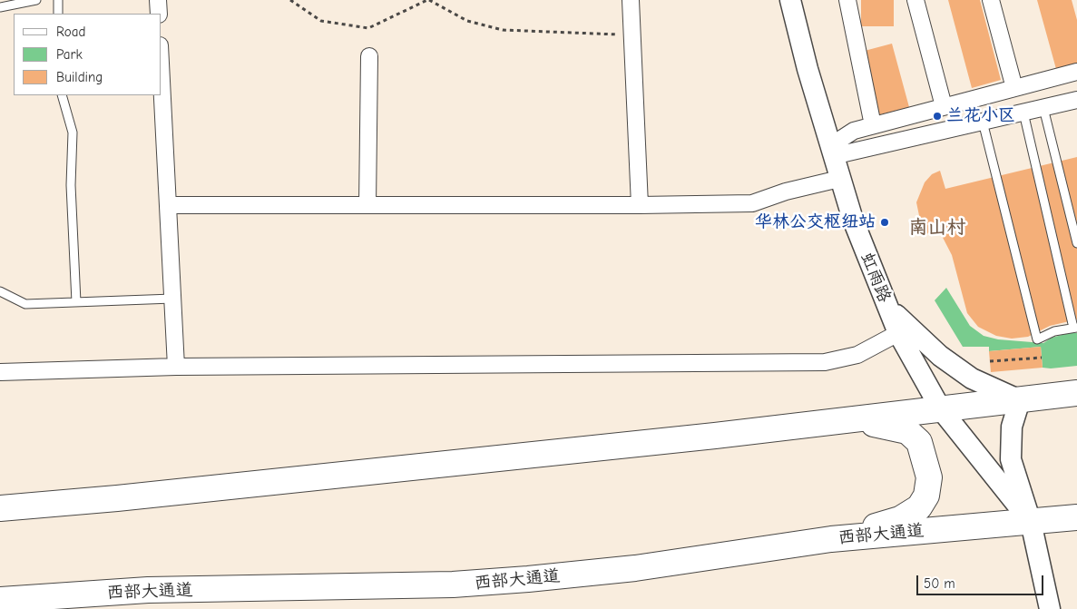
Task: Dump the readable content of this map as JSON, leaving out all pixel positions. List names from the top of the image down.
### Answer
{
  "streets": {
    "highway": ["西部大通道"],
    "street": ["虹雨路"]
  },
  "crossings": [
    ["虹雨路", "西部大通道"]
  ],
  "districts": ["南山村"],
  "places": ["兰花小区", "华林公交枢纽站"],
  "legend": ["Road", "Park", "Building"],
  "scale_bar": "50 m"
}
